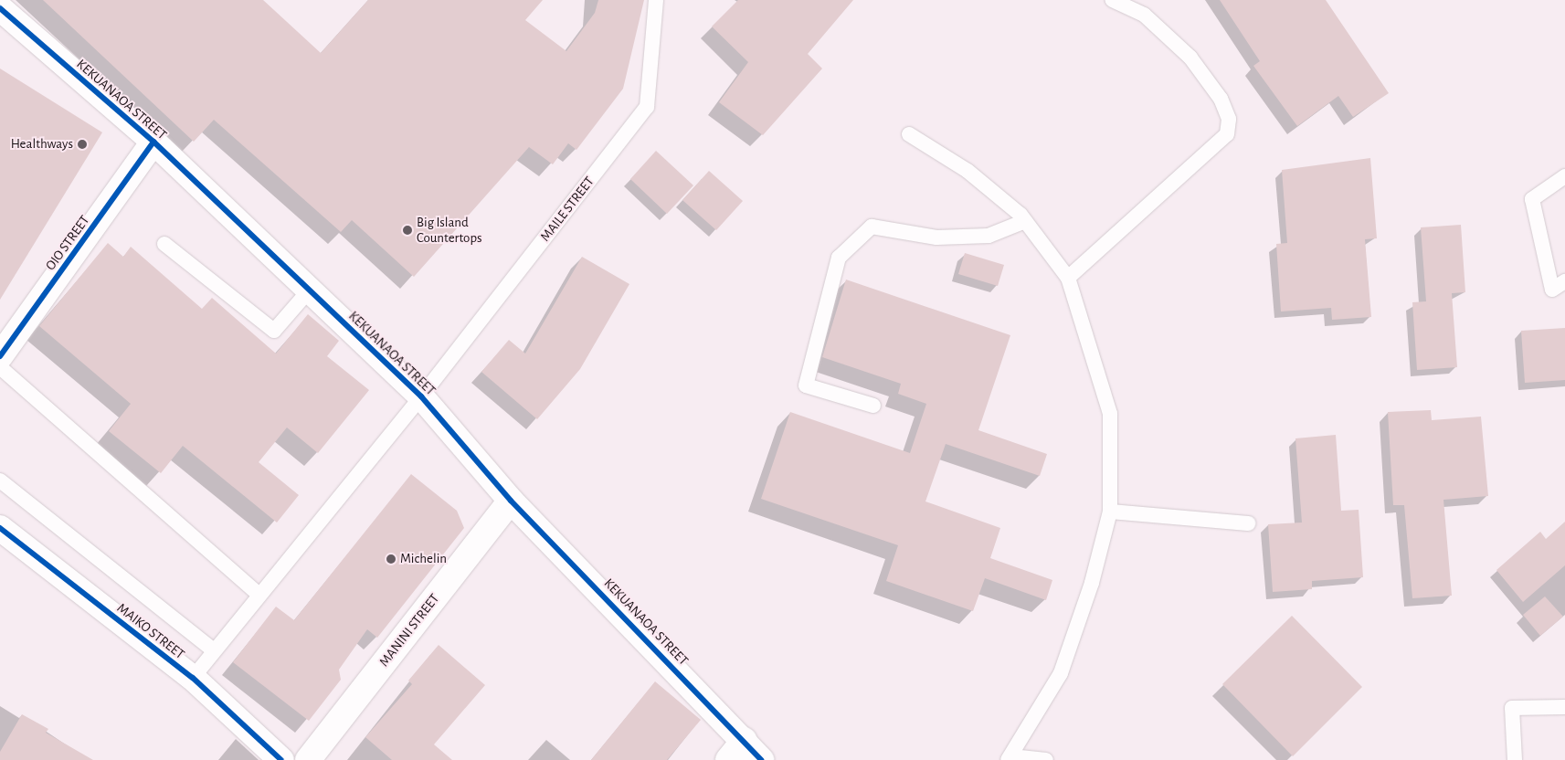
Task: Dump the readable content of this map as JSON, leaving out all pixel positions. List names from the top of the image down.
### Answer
{
  "streets": {
    "street": [
      "KEKUANAOA STREET",
      "OIO STREET",
      "MANINI STREET",
      "MAIKO STREET"
    ],
    "lane": ["MAILE STREET"]
  },
  "crossings": [
    ["KEKUANAOA STREET", "MAILE STREET"],
    ["KEKUANAOA STREET", "OIO STREET"],
    ["KEKUANAOA STREET", "MANINI STREET"],
    ["MAILE STREET", "MAIKO STREET"]
  ],
  "places": ["Healthways", "Big Island Countertops", "Michelin"]
}
